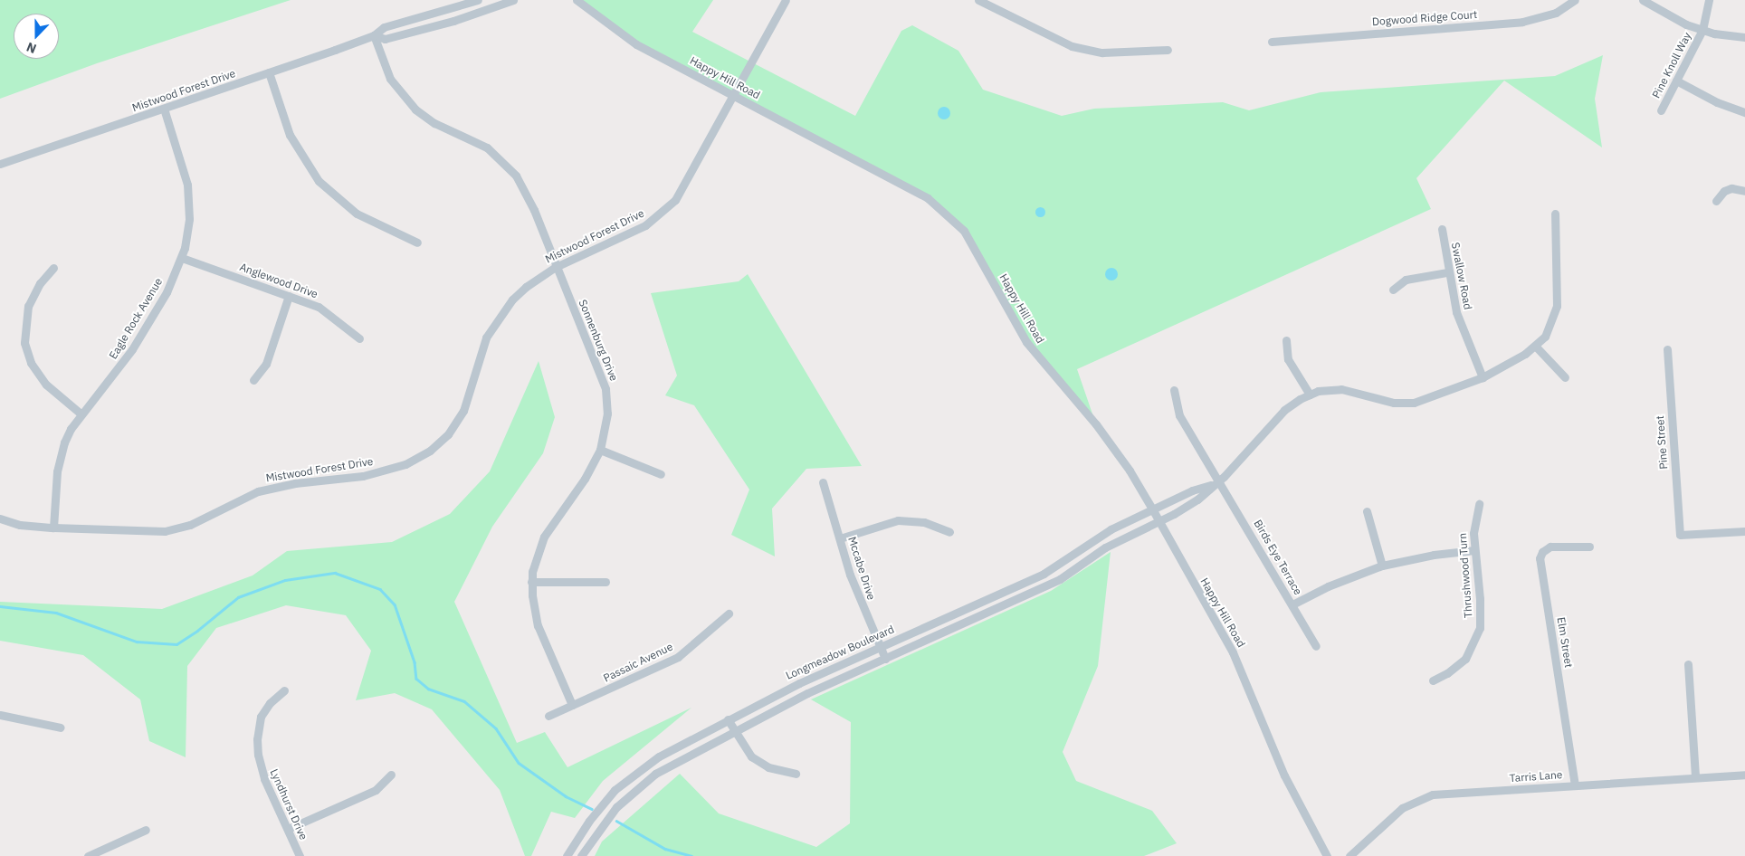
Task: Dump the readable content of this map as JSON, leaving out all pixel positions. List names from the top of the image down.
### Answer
{
  "streets": {
    "street": [
      "Dogwood Ridge Court",
      "Pine Knoll Way",
      "Happy Hill Road",
      "Mistwood Forest Drive",
      "Swallow Road",
      "Anglewood Drive",
      "Eagle Rock Avenue",
      "Sonnenburg Drive",
      "Pine Street",
      "Birds Eye Terrace",
      "Mccabe Drive",
      "Thrushwood Turn",
      "Elm Street",
      "Longmeadow Boulevard",
      "Passaic Avenue",
      "Tarris Lane",
      "Lyndhurst Drive"
    ]
  },
  "crossings": [
    ["Happy Hill Road", "Mistwood Forest Drive"],
    ["Happy Hill Road", "Longmeadow Boulevard"],
    ["Mistwood Forest Drive", "Eagle Rock Avenue"],
    ["Mistwood Forest Drive", "Sonnenburg Drive"],
    ["Anglewood Drive", "Eagle Rock Avenue"],
    ["Sonnenburg Drive", "Passaic Avenue"],
    ["Birds Eye Terrace", "Longmeadow Boulevard"],
    ["Mccabe Drive", "Longmeadow Boulevard"],
    ["Elm Street", "Tarris Lane"]
  ],
  "north": "bottom"
}
